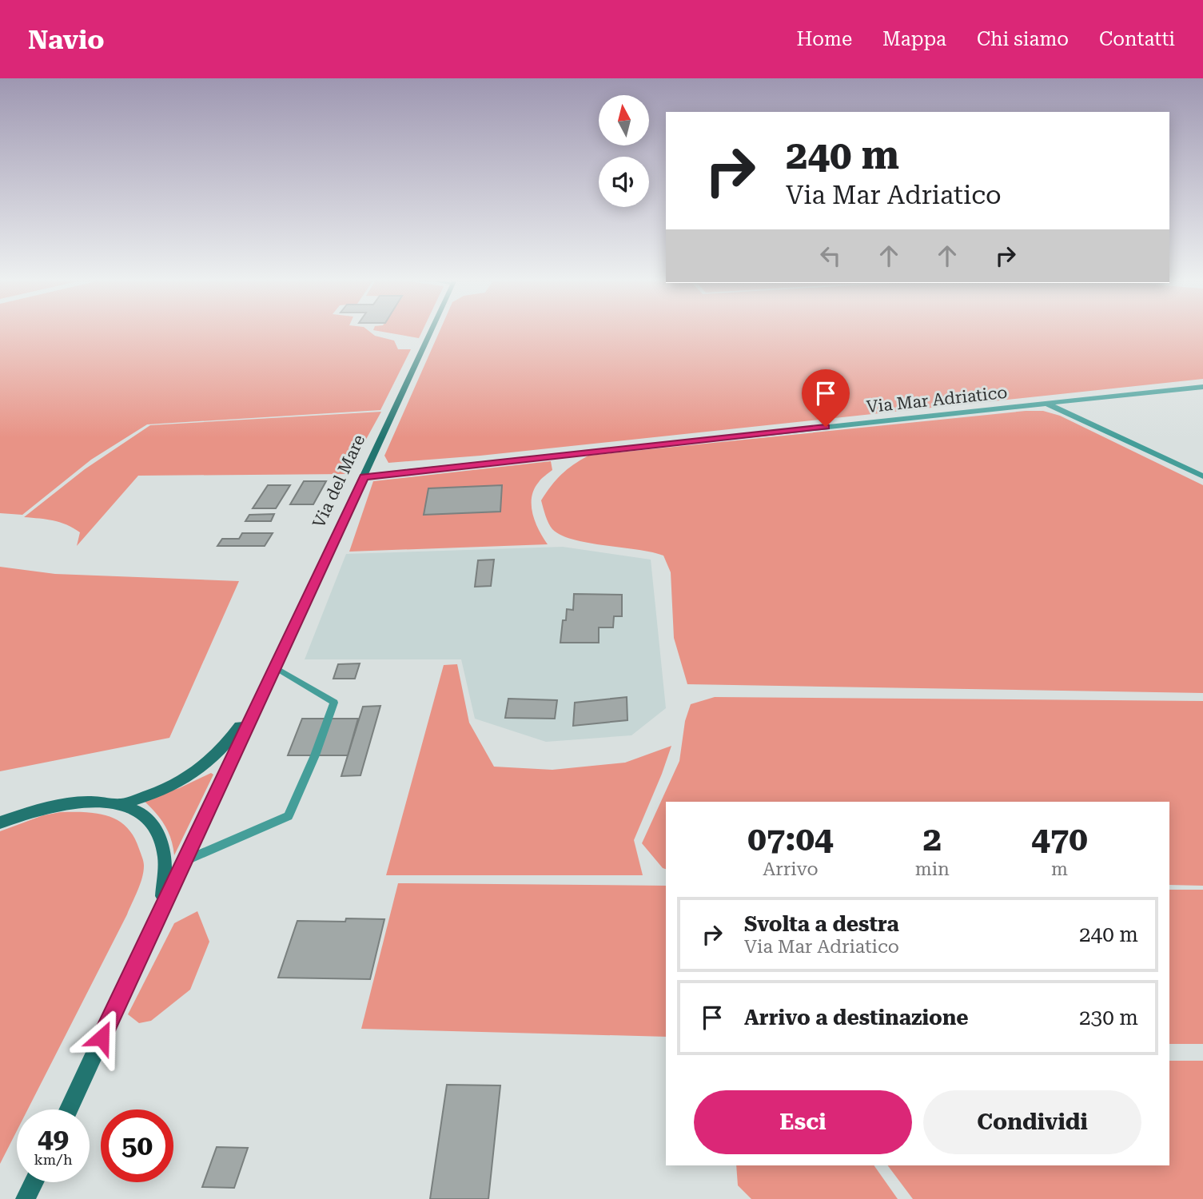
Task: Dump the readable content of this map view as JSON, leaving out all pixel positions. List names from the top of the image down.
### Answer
{
  "streets": {
    "main road": ["Via del Mare"],
    "street": ["Via Mar Adriatico"]
  },
  "crossings": [
    ["Via Mar Adriatico", "Via del Mare"]
  ],
  "north": "top",
  "page": {
    "header": "Navio",
    "nav": [
      "Home",
      "Mappa",
      "Chi siamo",
      "Contatti"
    ],
    "turn": ["240 m", "Via Mar Adriatico"],
    "eta": [
      "07:04",
      "Arrivo",
      "2",
      "min",
      "470",
      "m"
    ],
    "list": [
      {
        "name": "Svolta a destra",
        "note": "Via Mar Adriatico",
        "value": "240 m"
      },
      {
        "name": "Arrivo a destinazione",
        "value": "230 m"
      }
    ],
    "buttons": ["Esci", "Condividi"],
    "speed": "49 km/h",
    "limit": "50"
  }
}
